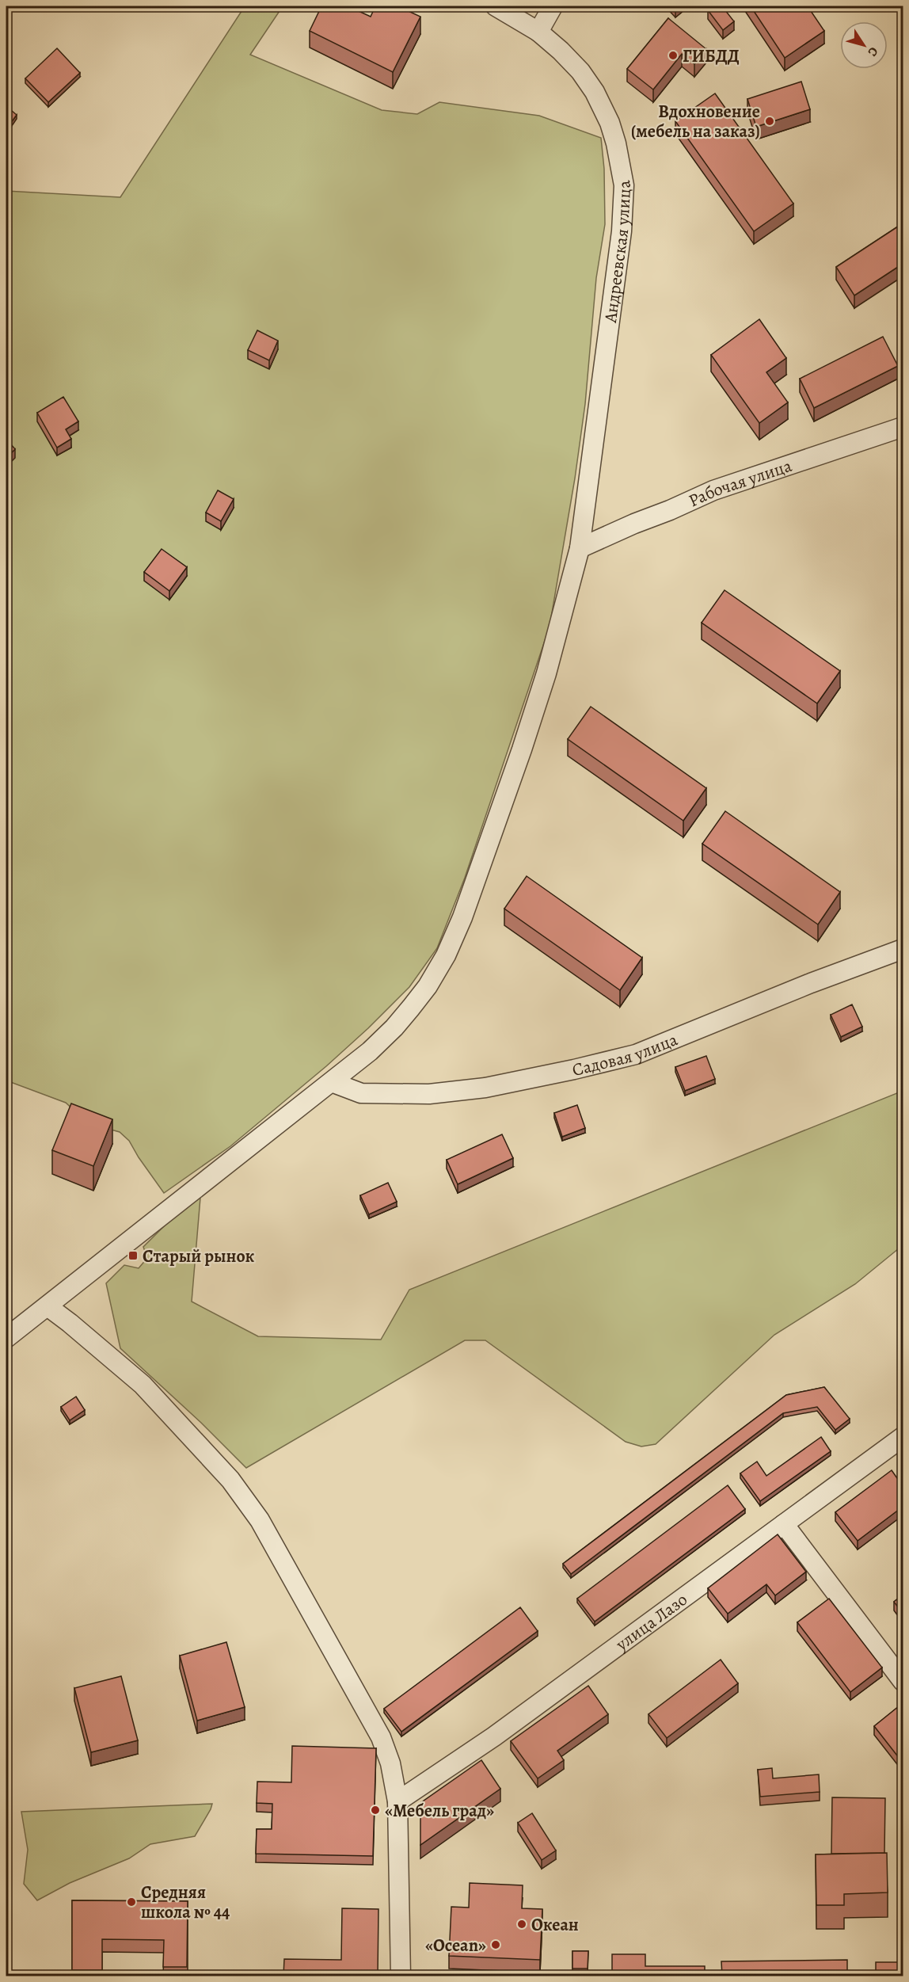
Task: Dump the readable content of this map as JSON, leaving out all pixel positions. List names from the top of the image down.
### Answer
{
  "streets": {
    "street": [
      "Андреевская улица",
      "Рабочая улица",
      "Садовая улица",
      "улица Лазо"
    ]
  },
  "crossings": [
    ["Андреевская улица", "Рабочая улица"],
    ["Андреевская улица", "Садовая улица"]
  ],
  "places": {
    "other": [
      "ГИБДД",
      "Вдохновение (мебель на заказ)",
      "«Мебель град»",
      "Средняя школа № 44",
      "Океан",
      "«Оcean»"
    ],
    "transit": ["Старый рынок"]
  },
  "north": "bottom right"
}
